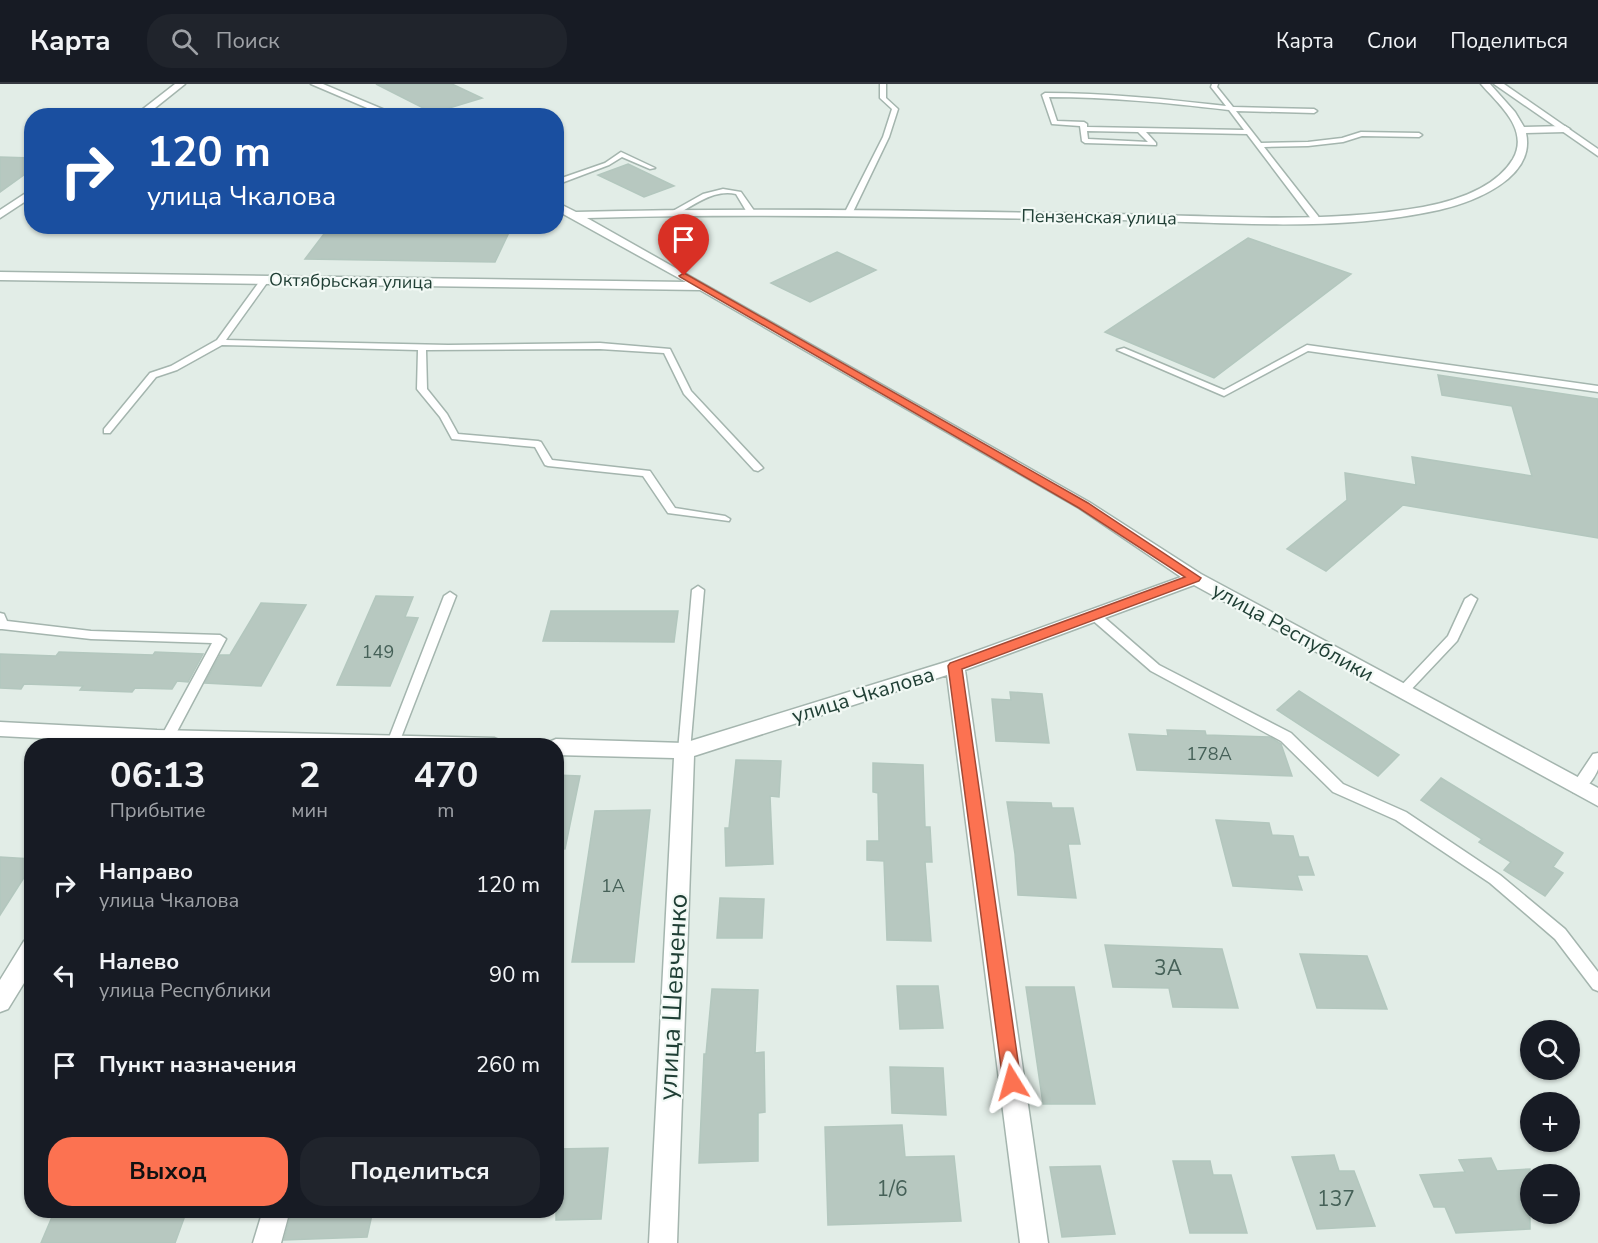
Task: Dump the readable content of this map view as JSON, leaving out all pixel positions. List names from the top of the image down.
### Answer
{
  "streets": {
    "street": [
      "Пензенская улица",
      "Октябрьская улица",
      "улица Республики",
      "улица Чкалова",
      "улица Шевченко"
    ]
  },
  "crossings": [
    ["Пензенская улица", "улица Республики"],
    ["Октябрьская улица", "улица Республики"],
    ["улица Республики", "улица Чкалова"],
    ["улица Чкалова", "улица Шевченко"]
  ],
  "house_numbers": [
    "149",
    "178А",
    "1А",
    "3А",
    "1/6",
    "137"
  ],
  "page": {
    "header": "Карта",
    "search": "Поиск",
    "nav": ["Карта", "Слои", "Поделиться"],
    "turn": ["120 m", "улица Чкалова"],
    "eta": [
      "06:13",
      "Прибытие",
      "2",
      "мин",
      "470",
      "m"
    ],
    "list": [
      {
        "name": "Направо",
        "note": "улица Чкалова",
        "value": "120 m"
      },
      {
        "name": "Налево",
        "note": "улица Республики",
        "value": "90 m"
      },
      {
        "name": "Пункт назначения",
        "value": "260 m"
      }
    ],
    "map_buttons": ["+", "−"],
    "buttons": ["Выход", "Поделиться"]
  }
}
